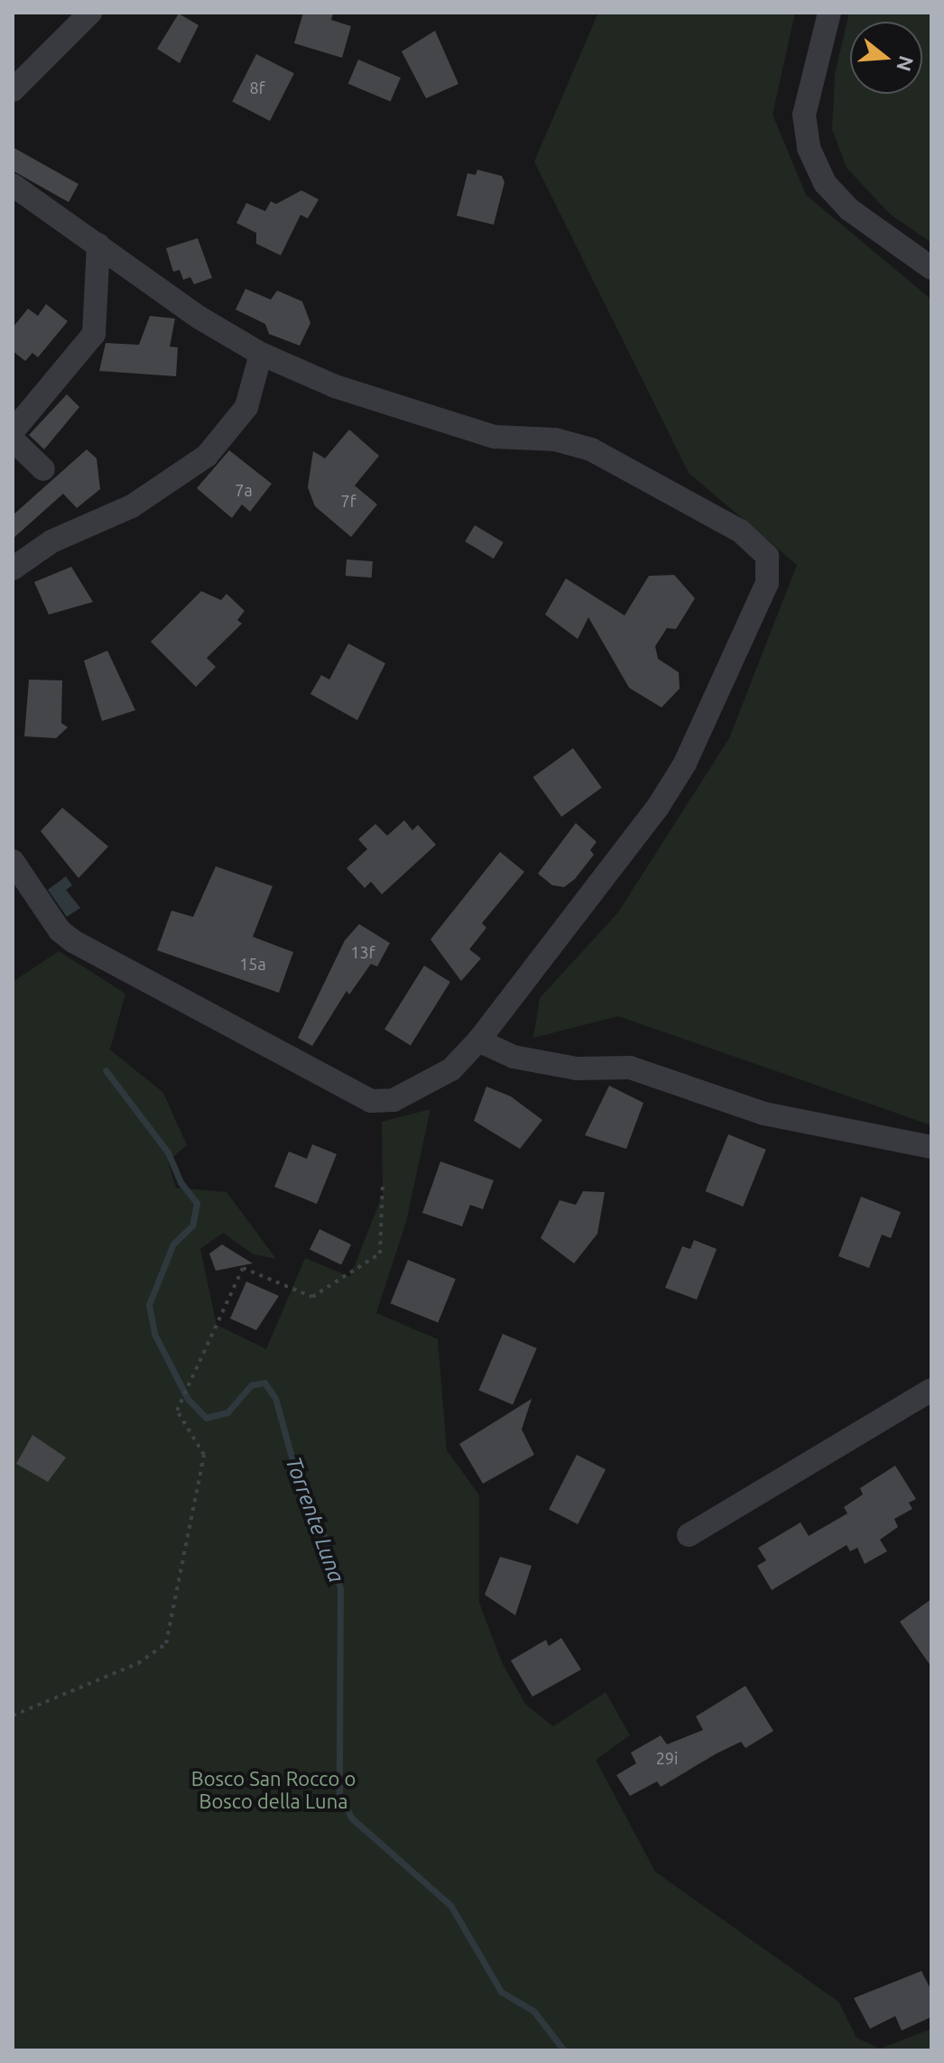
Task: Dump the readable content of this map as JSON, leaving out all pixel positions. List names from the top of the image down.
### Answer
{
  "water": ["Torrente Luna"],
  "parks": ["Bosco San Rocco o Bosco della Luna"],
  "house_numbers": [
    "8f",
    "7a",
    "7f",
    "13f",
    "15a",
    "29i"
  ],
  "north": "right"
}
